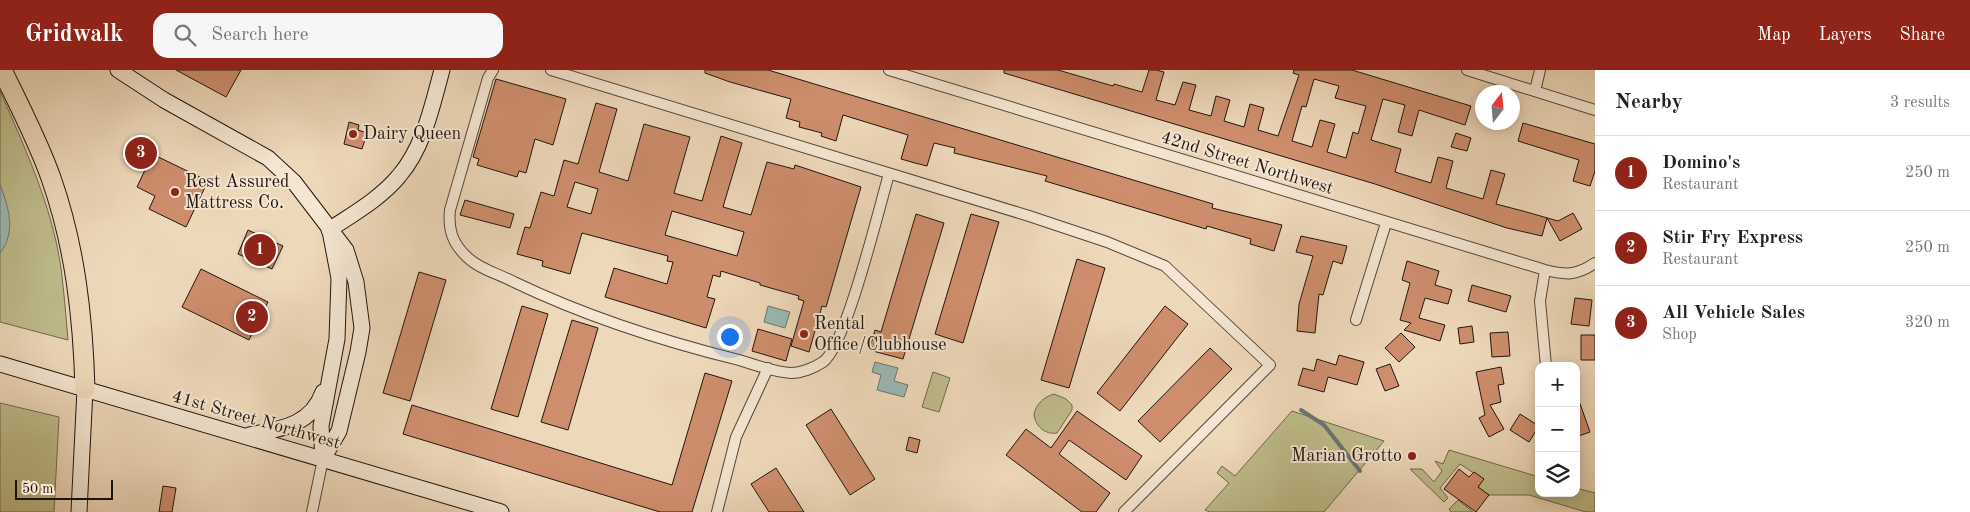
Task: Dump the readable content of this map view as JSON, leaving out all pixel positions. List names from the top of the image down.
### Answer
{
  "streets": {
    "street": ["42nd Street Northwest", "41st Street Northwest"]
  },
  "places": [
    "Dairy Queen",
    "Rest Assured Mattress Co.",
    "Rental Office/Clubhouse",
    "Marian Grotto"
  ],
  "scale_bar": "50 m",
  "north": "top",
  "page": {
    "header": "Gridwalk",
    "search": "Search here",
    "nav": ["Map", "Layers", "Share"],
    "heading": ["Nearby", "3 results"],
    "pins": ["3", "1", "2"],
    "list": [
      {
        "mark": "1",
        "name": "Domino's",
        "note": "Restaurant",
        "value": "250 m"
      },
      {
        "mark": "2",
        "name": "Stir Fry Express",
        "note": "Restaurant",
        "value": "250 m"
      },
      {
        "mark": "3",
        "name": "All Vehicle Sales",
        "note": "Shop",
        "value": "320 m"
      }
    ],
    "map_buttons": ["+", "−"],
    "scale": "50 m"
  }
}
